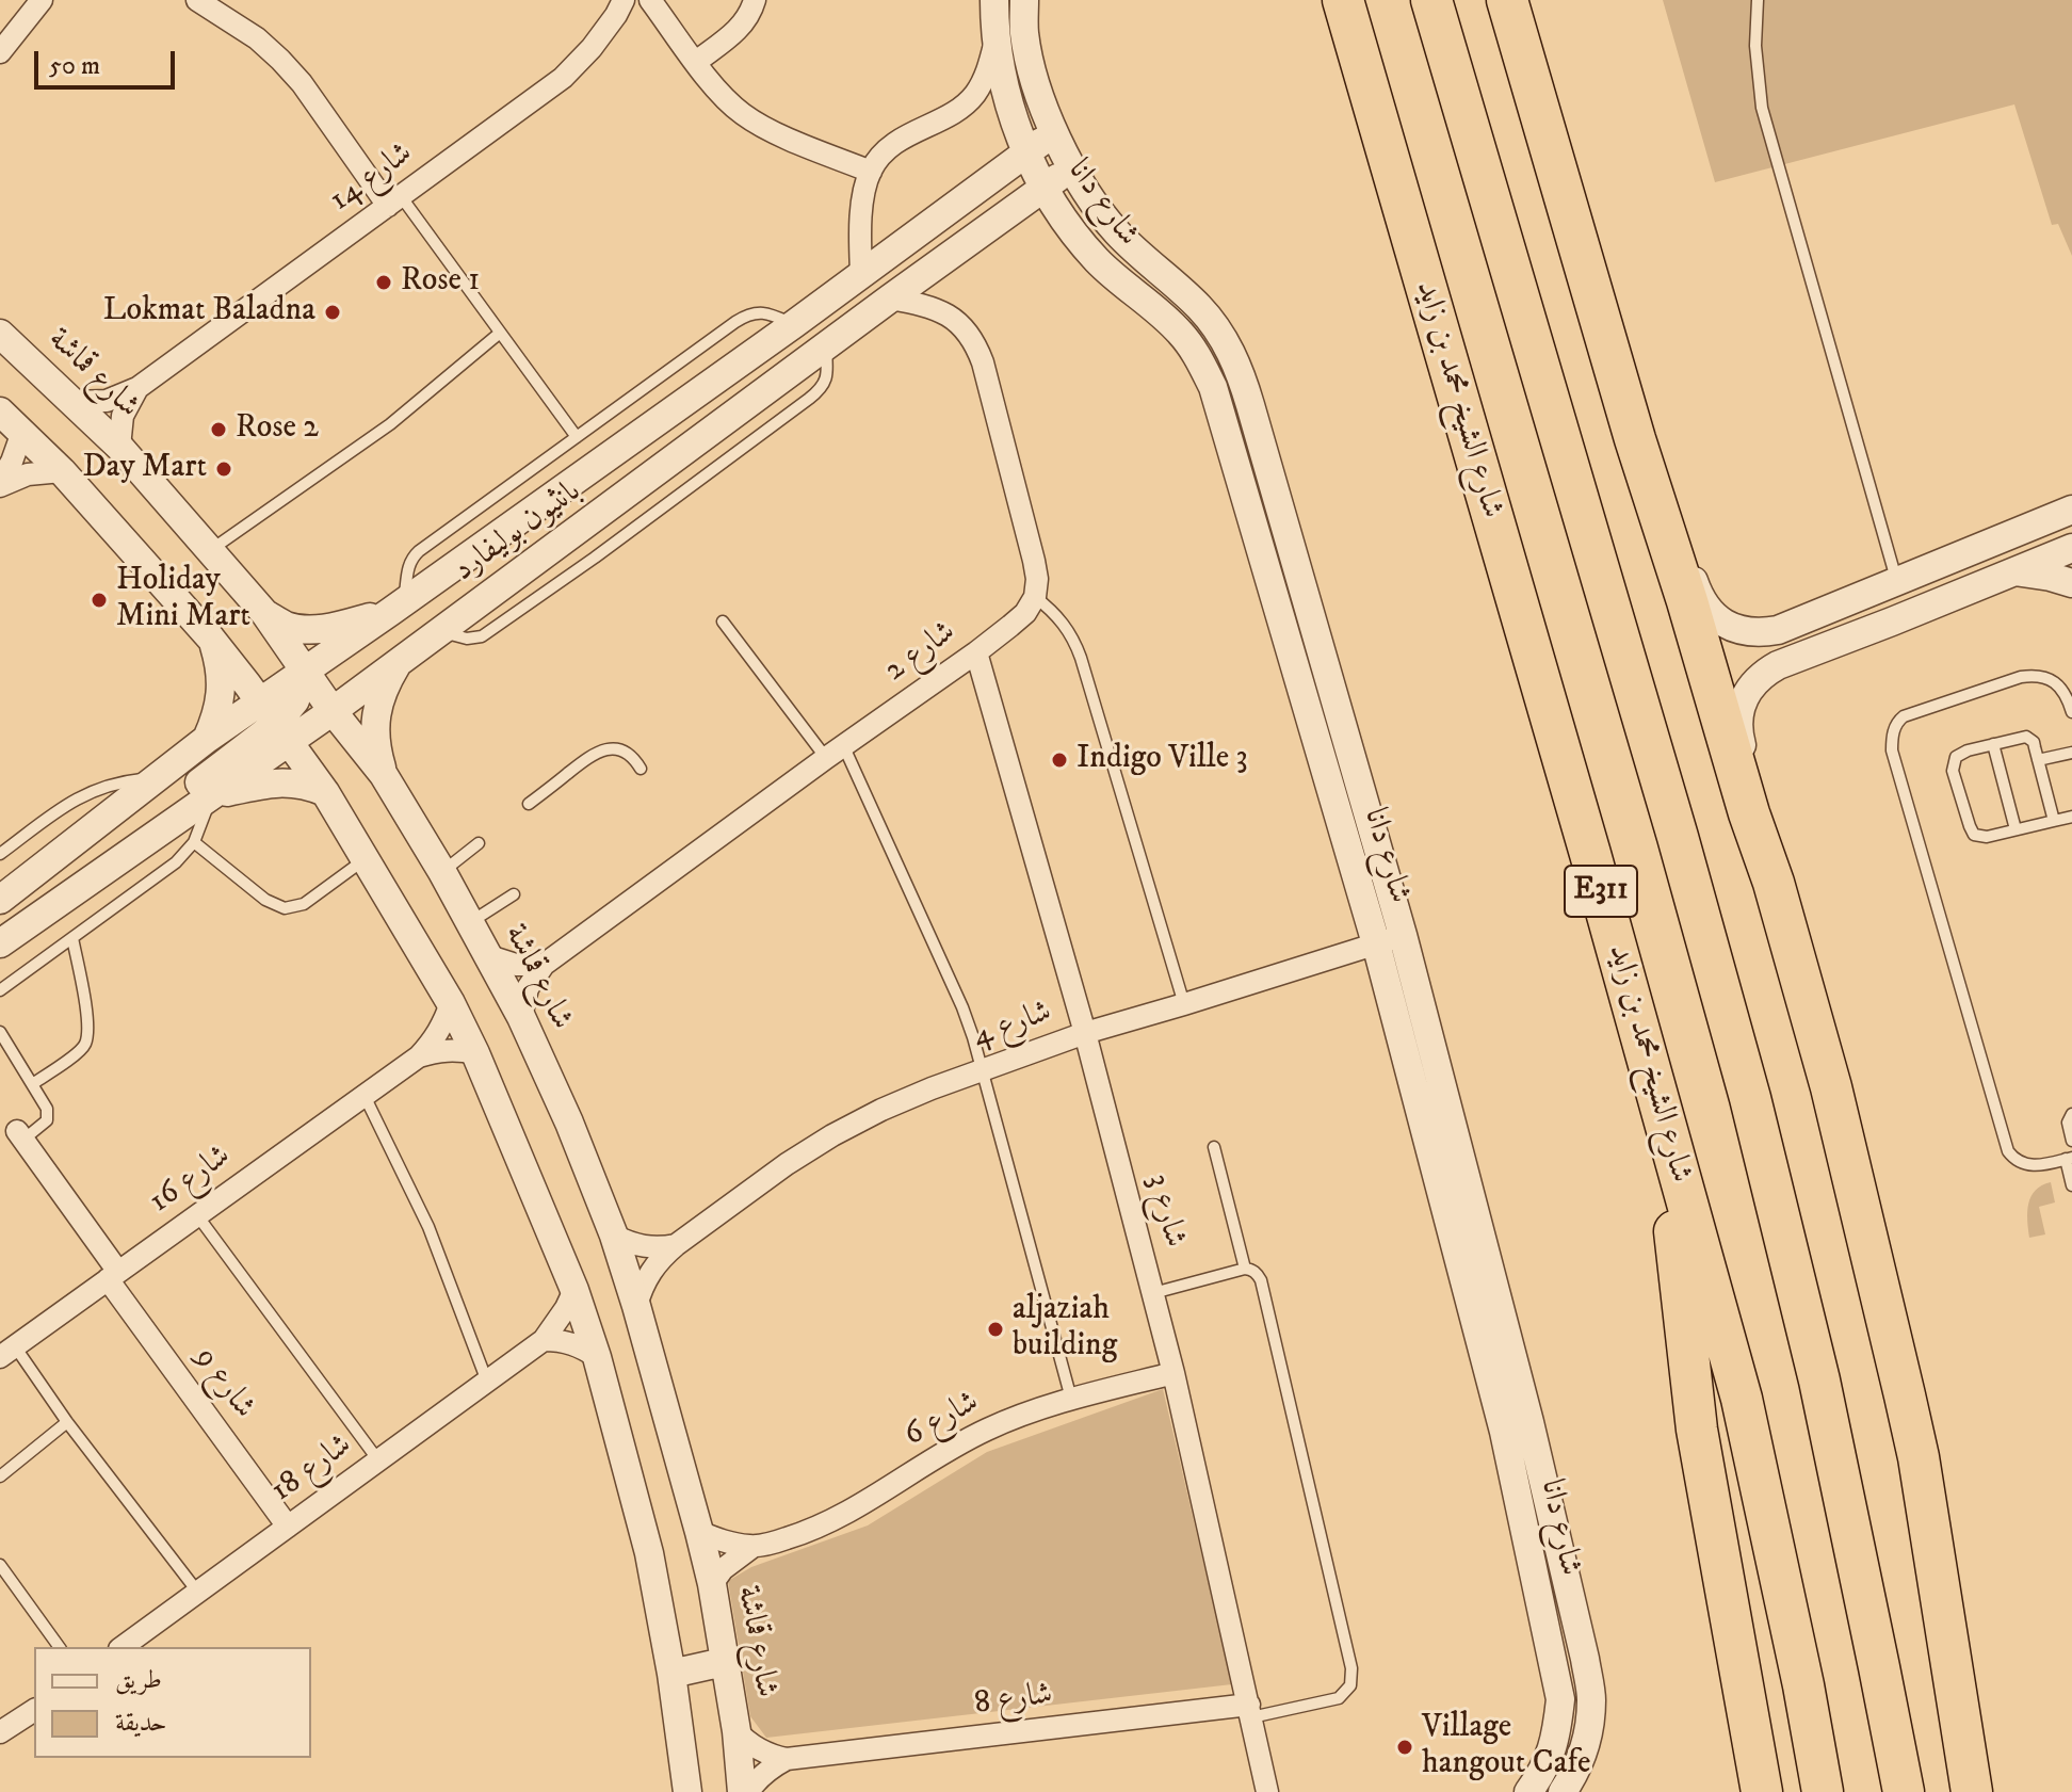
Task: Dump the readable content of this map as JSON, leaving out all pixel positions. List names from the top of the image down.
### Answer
{
  "streets": {
    "highway": ["شارع الشيخ محمد بن زايد", "E311"],
    "street": [
      "شارع 14",
      "شارع دانا",
      "شارع قماشة",
      "بانثيون بوليفارد",
      "شارع 2",
      "شارع 4",
      "شارع 16",
      "شارع 3",
      "شارع 9",
      "شارع 6",
      "شارع 18",
      "شارع 8"
    ]
  },
  "crossings": [
    ["شارع 14", "شارع قماشة"],
    ["شارع دانا", "بانثيون بوليفارد"],
    ["شارع دانا", "شارع 4"],
    ["شارع قماشة", "بانثيون بوليفارد"],
    ["شارع قماشة", "شارع 2"],
    ["شارع قماشة", "شارع 4"],
    ["شارع قماشة", "شارع 6"],
    ["شارع قماشة", "شارع 8"],
    ["شارع 2", "شارع 3"],
    ["شارع 4", "شارع 3"],
    ["شارع 16", "شارع 9"],
    ["شارع 3", "شارع 6"],
    ["شارع 3", "شارع 8"],
    ["شارع 9", "شارع 18"]
  ],
  "places": [
    "Rose 1",
    "Lokmat Baladna",
    "Rose 2",
    "Day Mart",
    "Holiday Mini Mart",
    "Indigo Ville 3",
    "aljaziah building",
    "Village hangout Cafe"
  ],
  "legend": ["طريق", "حديقة"],
  "scale_bar": "50 m"
}
